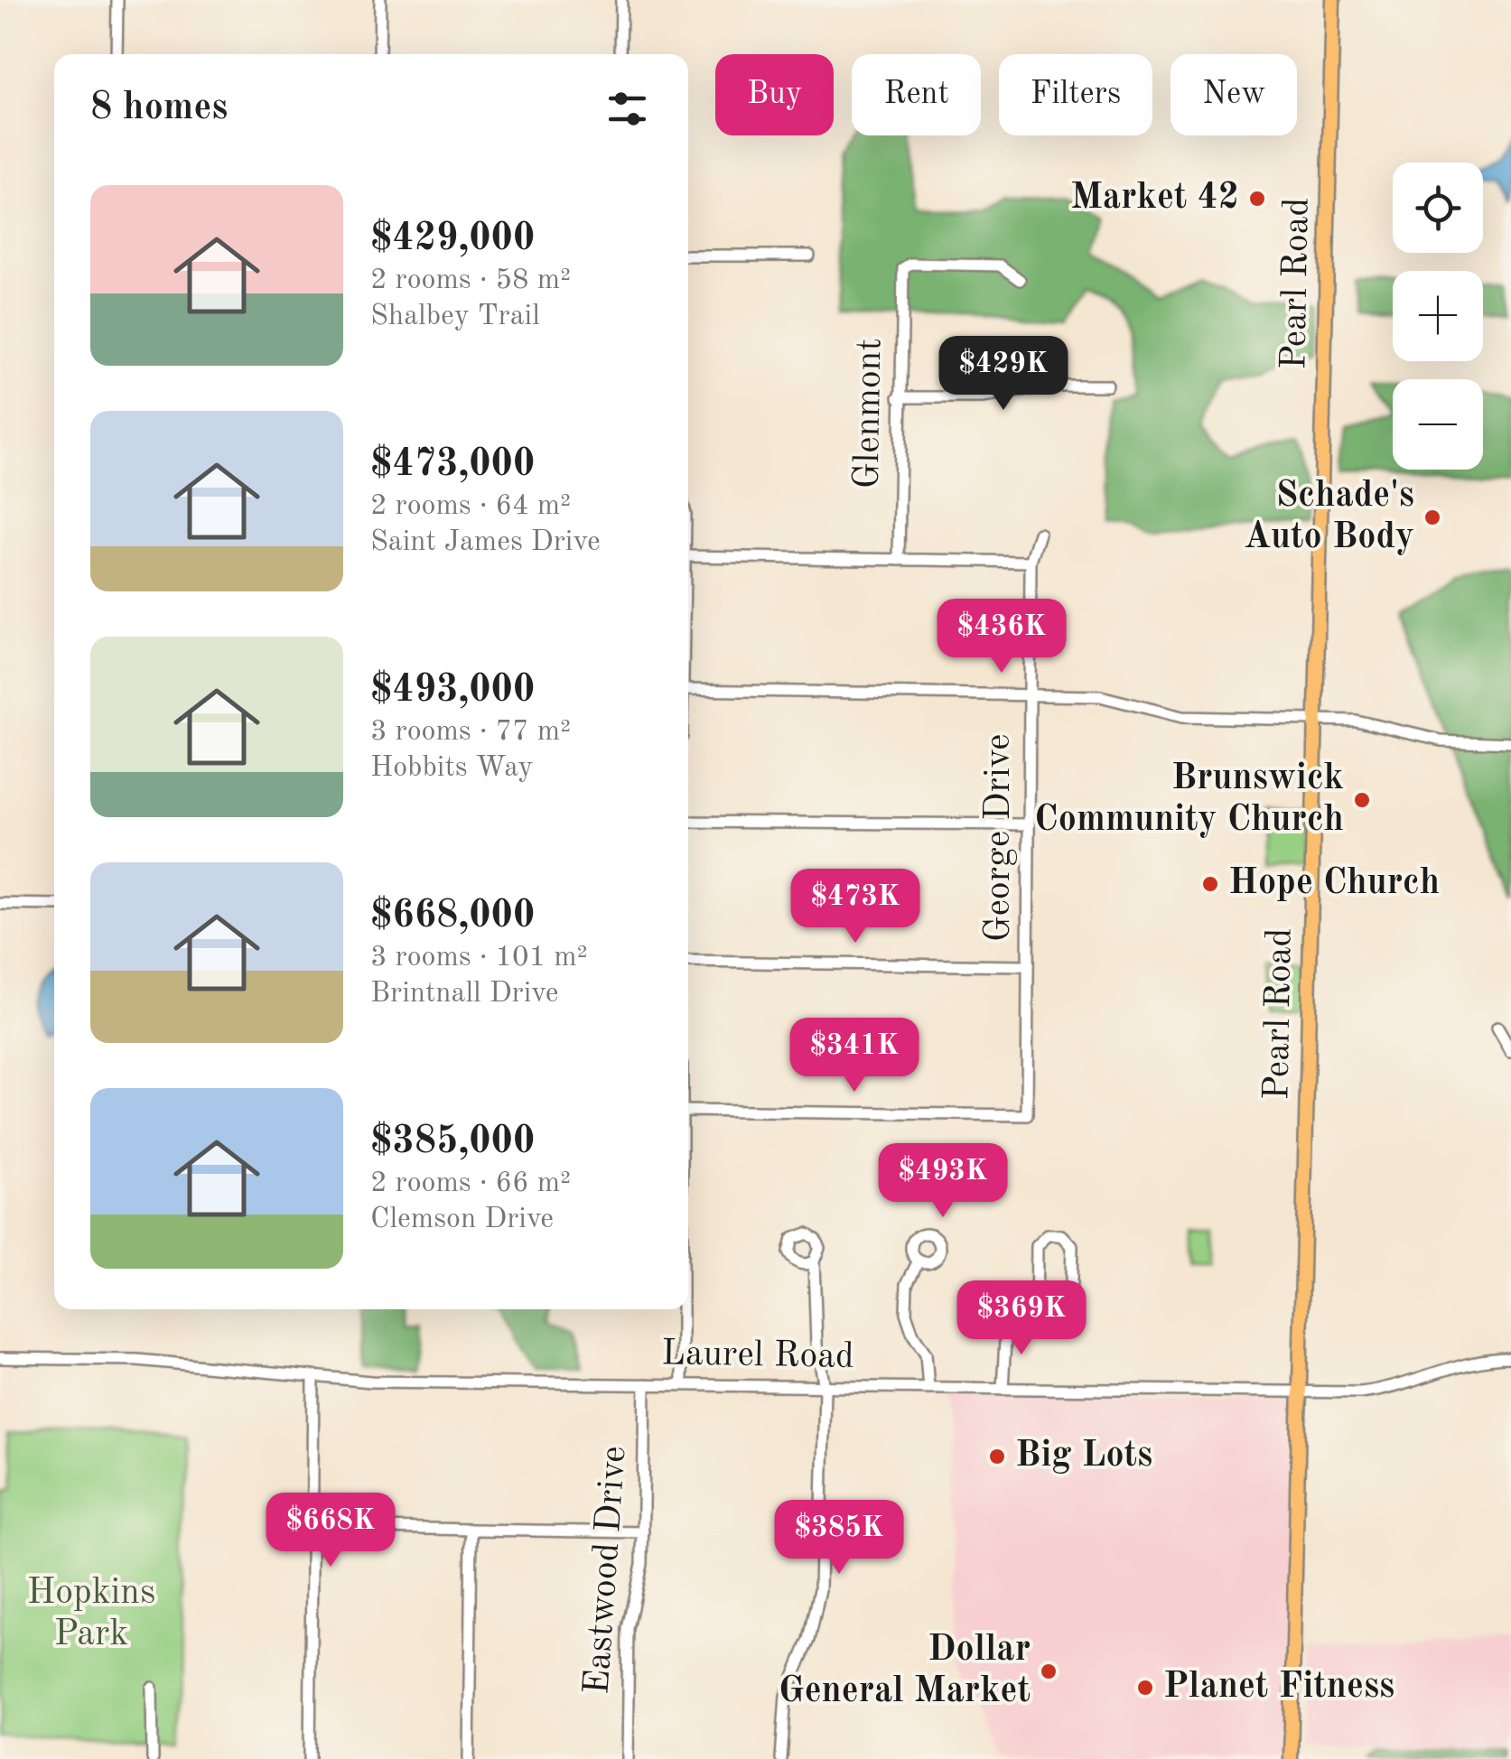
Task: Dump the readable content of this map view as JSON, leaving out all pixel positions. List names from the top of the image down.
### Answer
{
  "streets": {
    "main road": ["Pearl Road"],
    "street": [
      "Glenmont",
      "George Drive",
      "Laurel Road",
      "Eastwood Drive"
    ]
  },
  "crossings": [
    ["Pearl Road", "Laurel Road"],
    ["Laurel Road", "Eastwood Drive"]
  ],
  "parks": ["Hopkins Park"],
  "places": [
    "Market 42",
    "Schade's Auto Body",
    "Brunswick Community Church",
    "Hope Church",
    "Big Lots",
    "Dollar General Market",
    "Planet Fitness"
  ],
  "page": {
    "chip": [
      "Buy",
      "Rent",
      "Filters",
      "New"
    ],
    "heading": "8 homes",
    "map_buttons": ["+", "−"],
    "list": [
      {
        "name": "$429,000",
        "note": "2 rooms · 58 m² · Shalbey Trail"
      },
      {
        "name": "$473,000",
        "note": "2 rooms · 64 m² · Saint James Drive"
      },
      {
        "name": "$493,000",
        "note": "3 rooms · 77 m² · Hobbits Way"
      },
      {
        "name": "$668,000",
        "note": "3 rooms · 101 m² · Brintnall Drive"
      },
      {
        "name": "$385,000",
        "note": "2 rooms · 66 m² · Clemson Drive"
      }
    ],
    "price": [
      "$429K",
      "$436K",
      "$473K",
      "$341K",
      "$493K",
      "$369K",
      "$668K",
      "$385K"
    ]
  }
}
